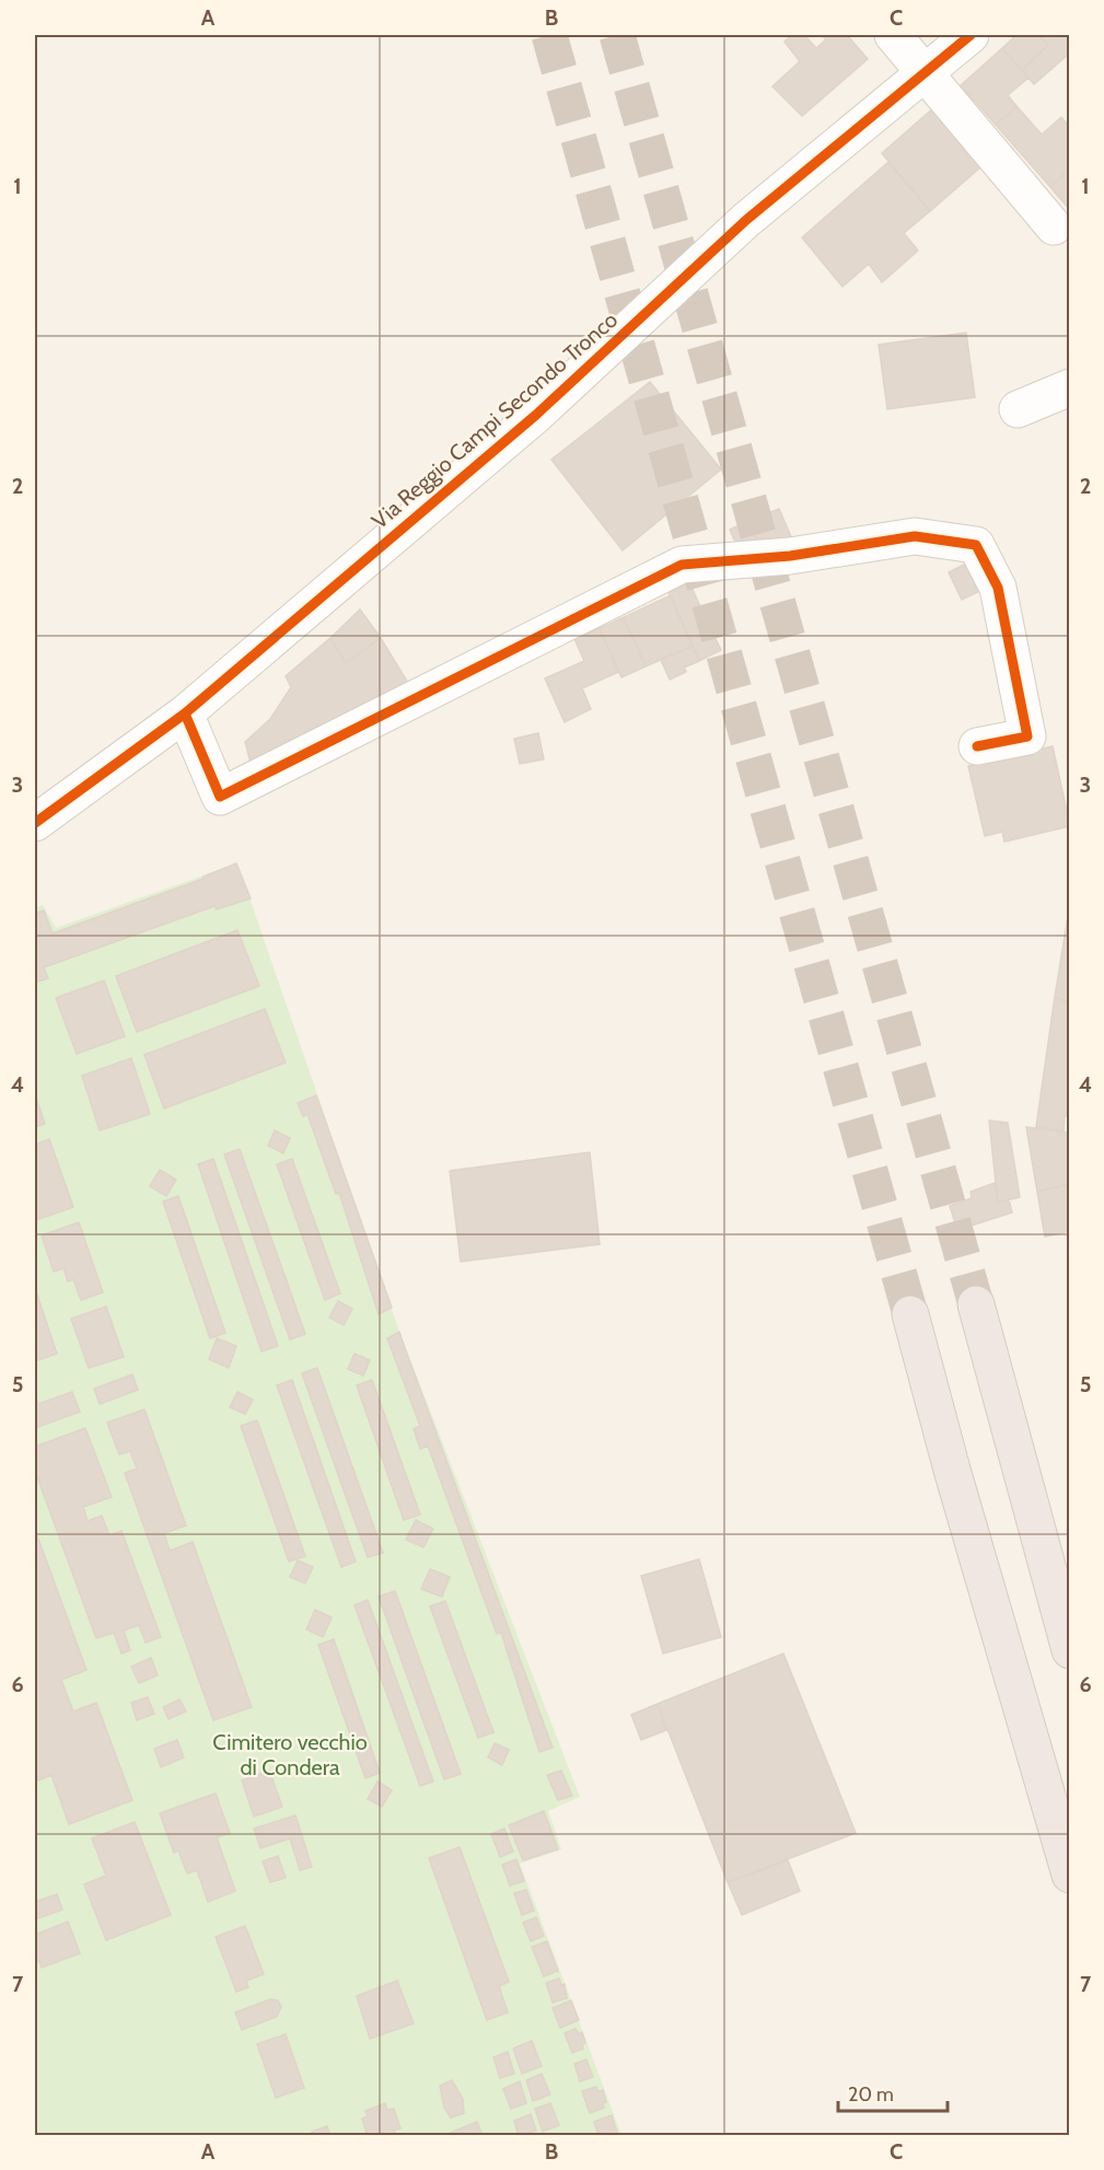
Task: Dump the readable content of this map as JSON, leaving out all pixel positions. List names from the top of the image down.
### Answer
{
  "streets": {
    "street": ["Via Reggio Campi Secondo Tronco"]
  },
  "parks": ["Cimitero vecchio di Condera"],
  "scale_bar": "20 m",
  "grid": {
    "columns": ["A", "B", "C"],
    "rows": [
      "1",
      "2",
      "3",
      "4",
      "5",
      "6",
      "7"
    ]
  }
}
